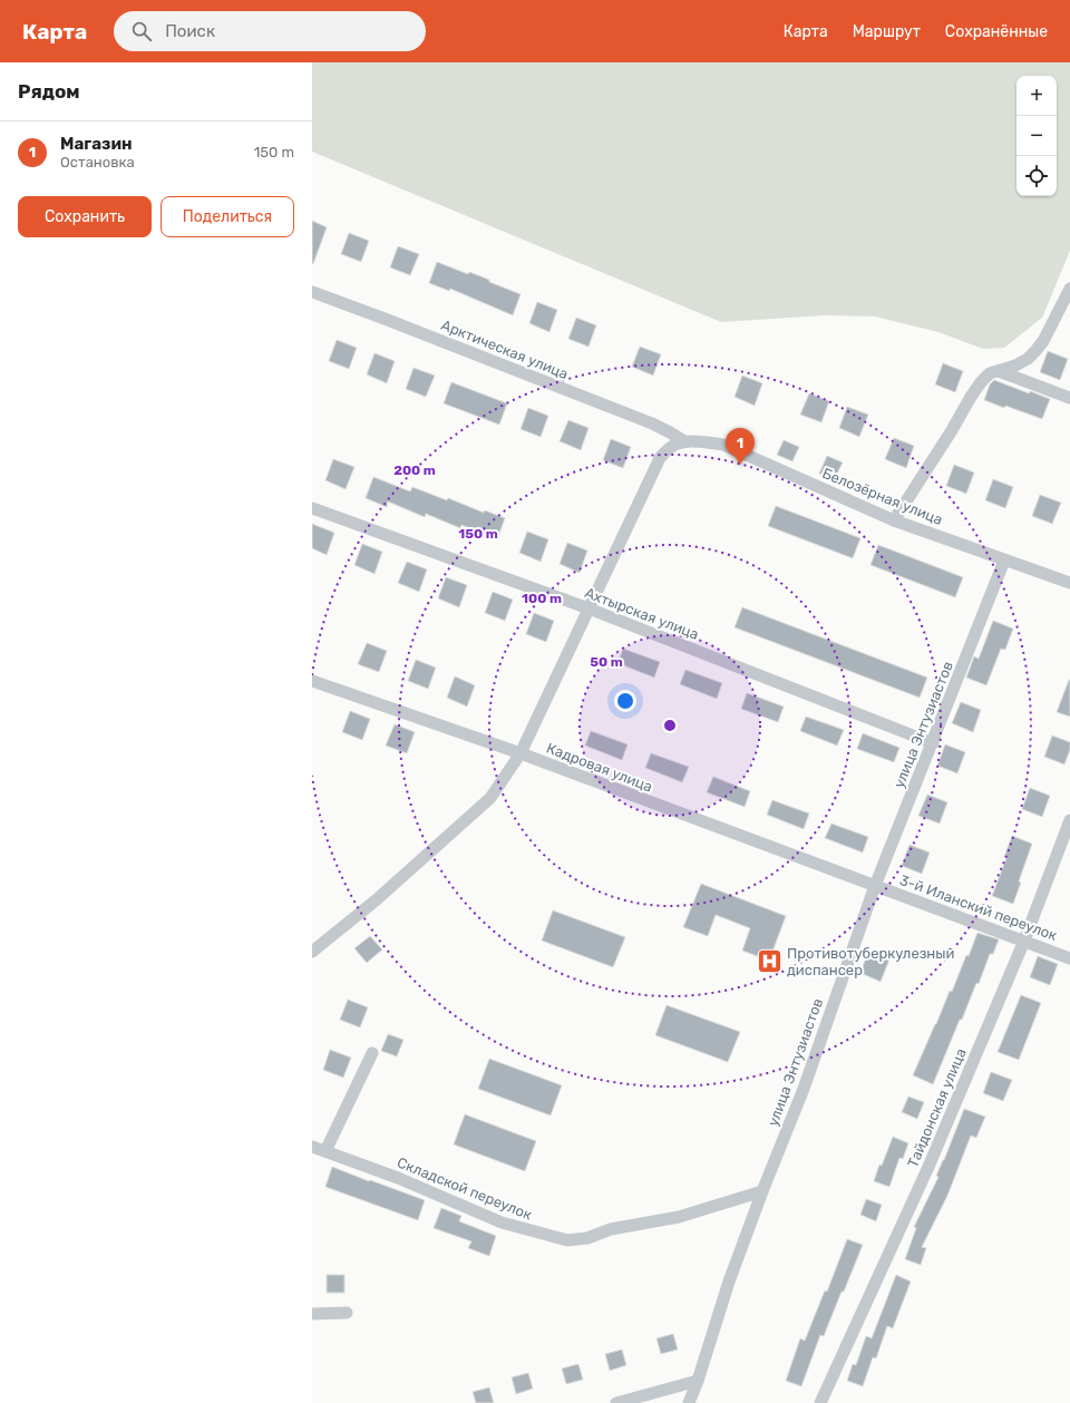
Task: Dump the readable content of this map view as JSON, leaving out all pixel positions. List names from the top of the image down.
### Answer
{
  "streets": {
    "street": [
      "Арктическая улица",
      "Белозёрная улица",
      "Ахтырская улица",
      "улица Энтузиастов",
      "Кадровая улица",
      "3-й Иланский переулок",
      "Тайдонская улица",
      "Складской переулок"
    ]
  },
  "crossings": [
    ["Арктическая улица", "Белозёрная улица"],
    ["Белозёрная улица", "улица Энтузиастов"],
    ["Ахтырская улица", "улица Энтузиастов"],
    ["улица Энтузиастов", "Кадровая улица"],
    ["улица Энтузиастов", "3-й Иланский переулок"],
    ["улица Энтузиастов", "Складской переулок"],
    ["Кадровая улица", "3-й Иланский переулок"],
    ["3-й Иланский переулок", "Тайдонская улица"]
  ],
  "places": {
    "hospital": ["Противотуберкулезный диспансер"]
  },
  "page": {
    "header": "Карта",
    "search": "Поиск",
    "nav": ["Карта", "Маршрут", "Сохранённые"],
    "heading": "Рядом",
    "map_buttons": ["+", "−"],
    "list": [
      {
        "mark": "1",
        "name": "Магазин",
        "note": "Остановка",
        "value": "150 m"
      }
    ],
    "buttons": ["Сохранить", "Поделиться"],
    "pins": "1"
  },
  "rings": [
    "200 m",
    "150 m",
    "100 m",
    "50 m"
  ]
}
